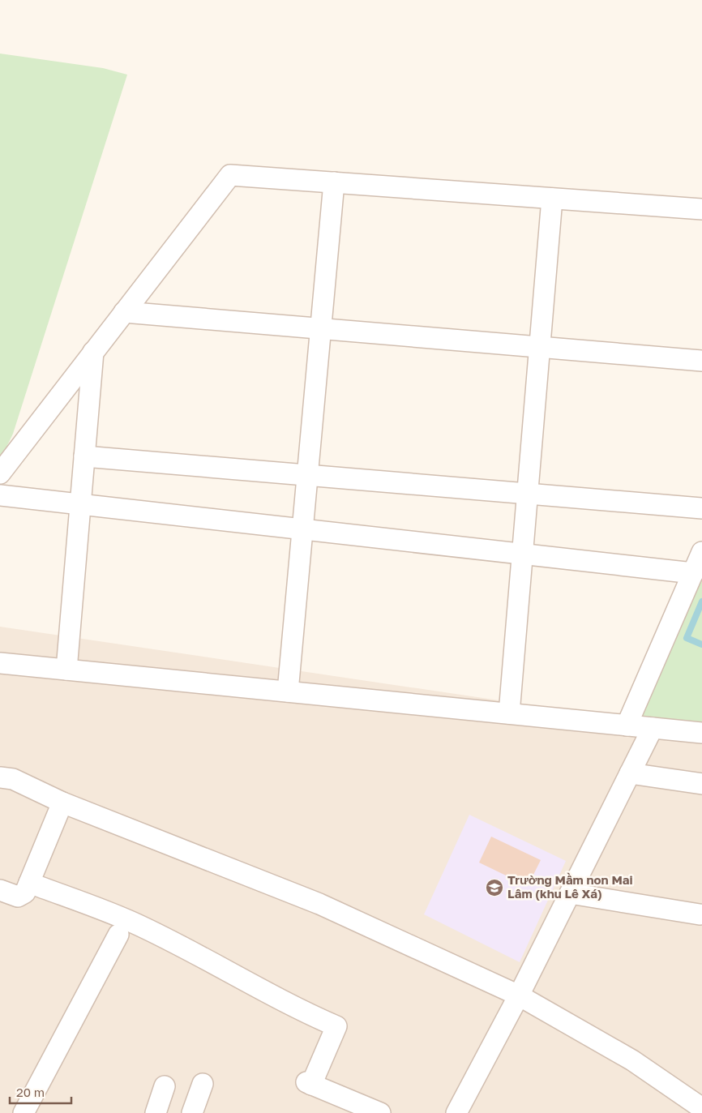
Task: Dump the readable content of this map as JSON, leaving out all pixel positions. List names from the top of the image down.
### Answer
{
  "places": {
    "school or university": ["Trường Mầm non Mai Lâm (khu Lê Xá)"]
  },
  "scale_bar": "20 m"
}
